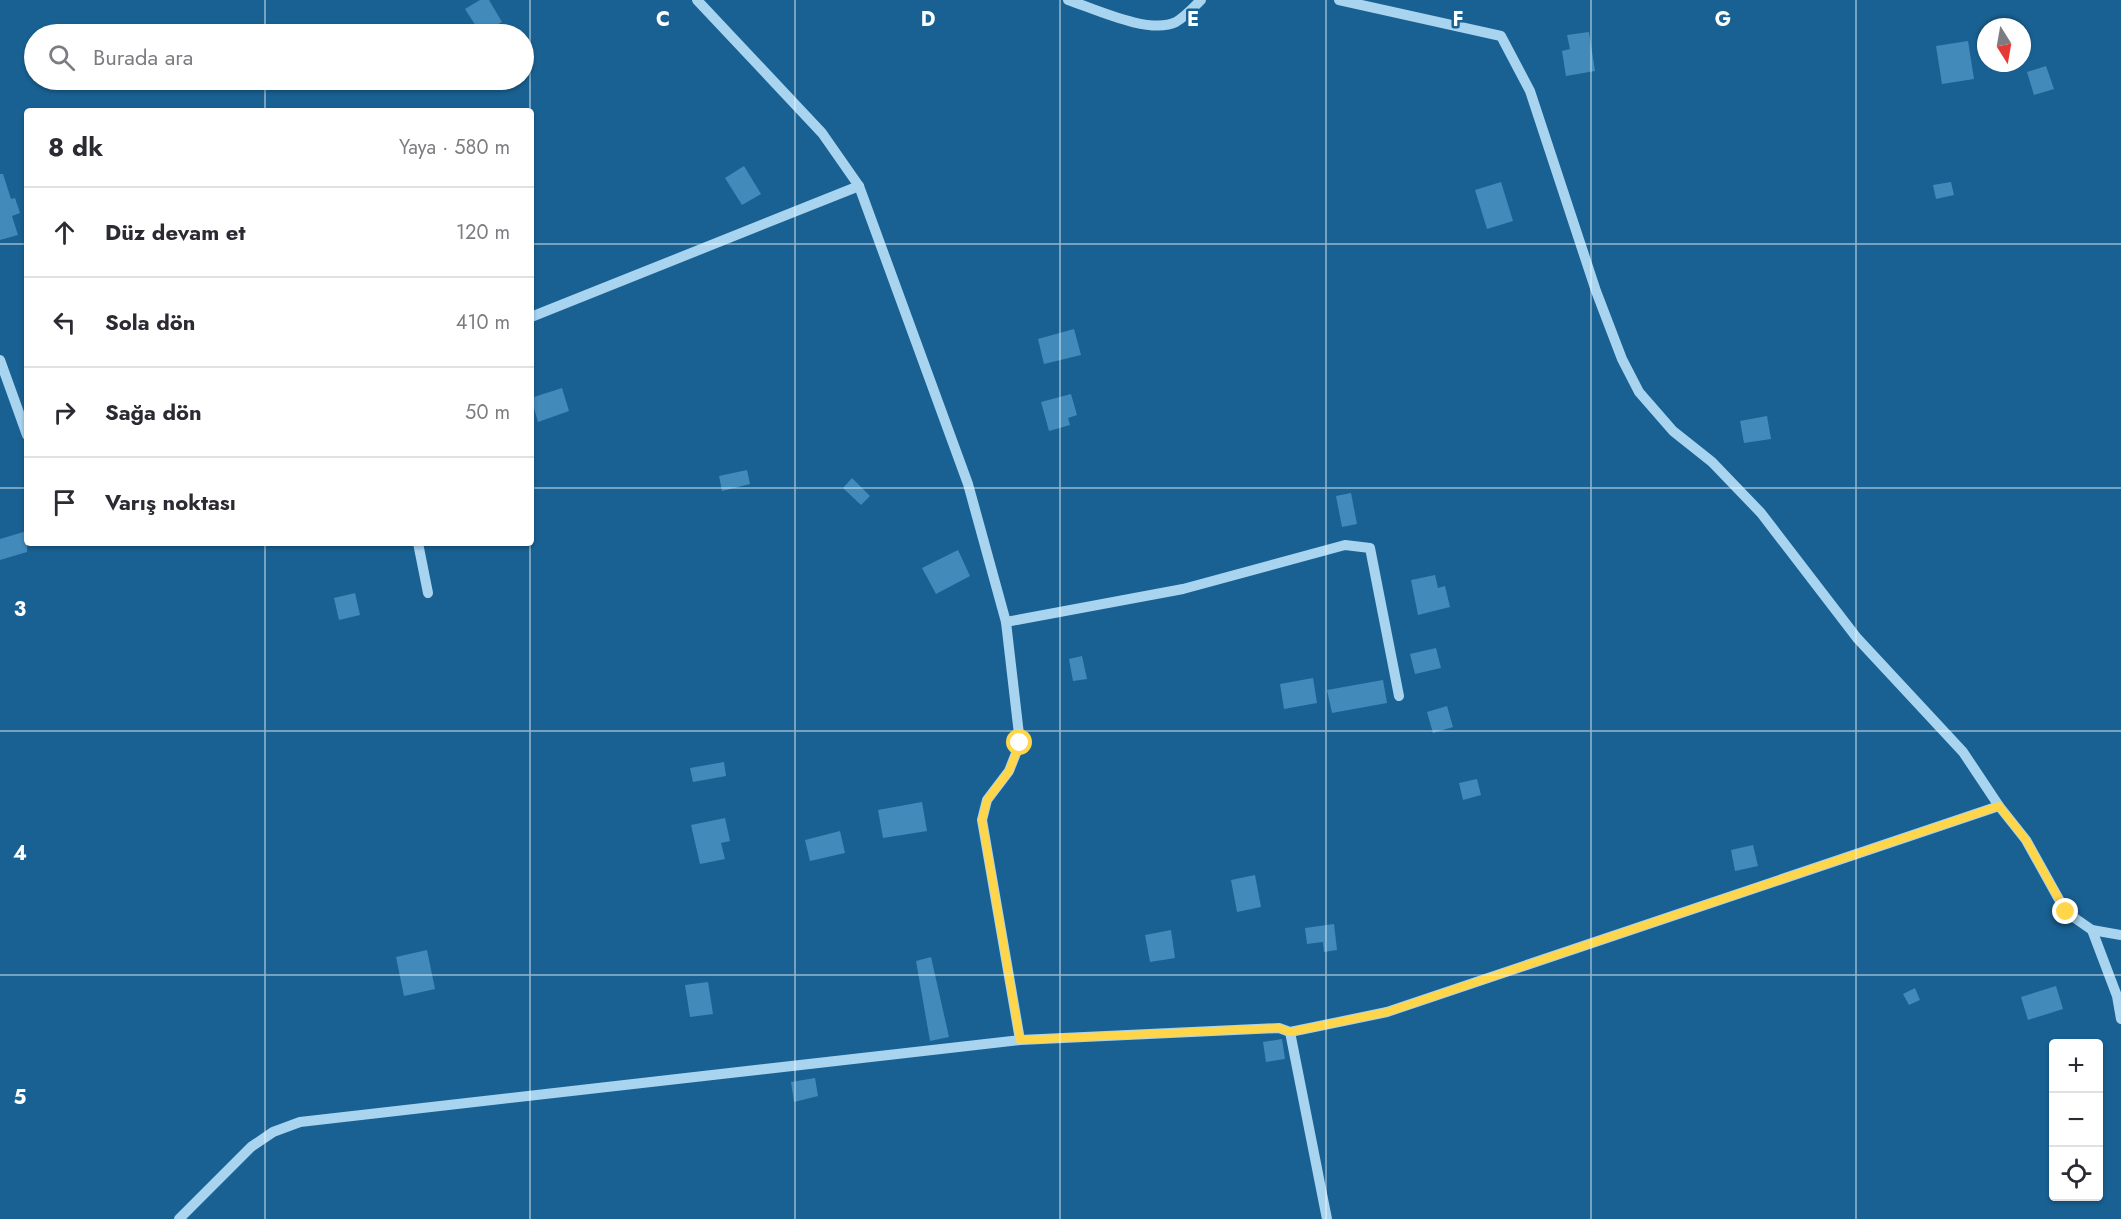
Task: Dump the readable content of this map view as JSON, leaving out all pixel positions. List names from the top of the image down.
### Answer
{
  "north": "bottom",
  "page": {
    "search": "Burada ara",
    "heading": ["8 dk", "Yaya · 580 m"],
    "list": [
      ["Düz devam et", "120 m"],
      ["Sola dön", "410 m"],
      ["Sağa dön", "50 m"],
      "Varış noktası"
    ],
    "map_buttons": ["+", "−"]
  },
  "grid": {
    "columns": [
      "C",
      "D",
      "E",
      "F",
      "G"
    ],
    "rows": ["3", "4", "5"]
  }
}
